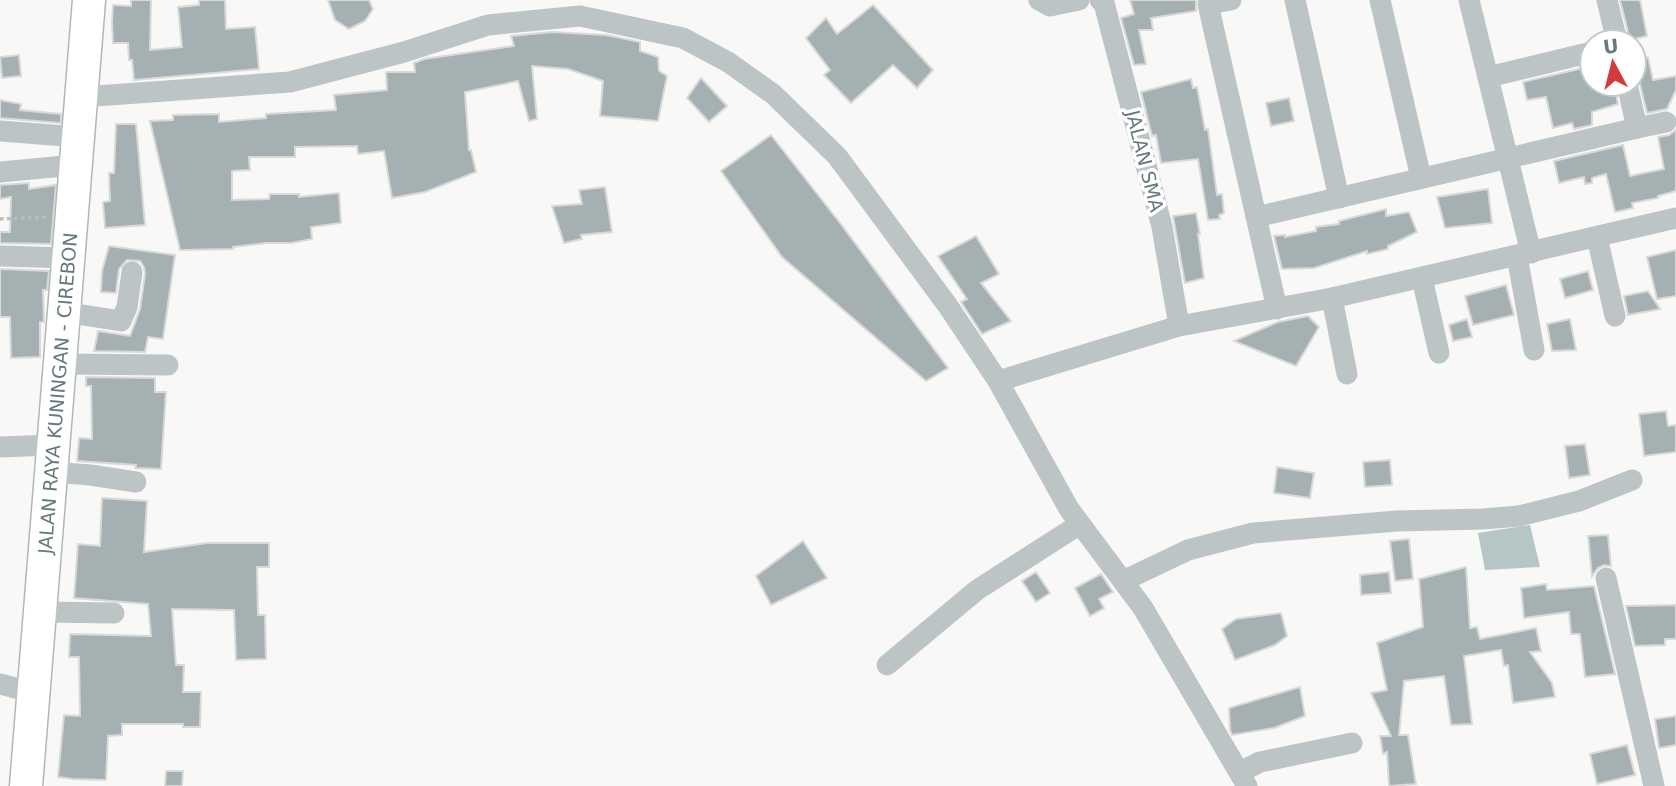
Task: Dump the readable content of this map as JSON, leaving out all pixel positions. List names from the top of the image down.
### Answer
{
  "streets": {
    "highway": ["JALAN RAYA KUNINGAN - CIREBON"],
    "street": ["JALAN SMA"]
  },
  "north": "top"
}
